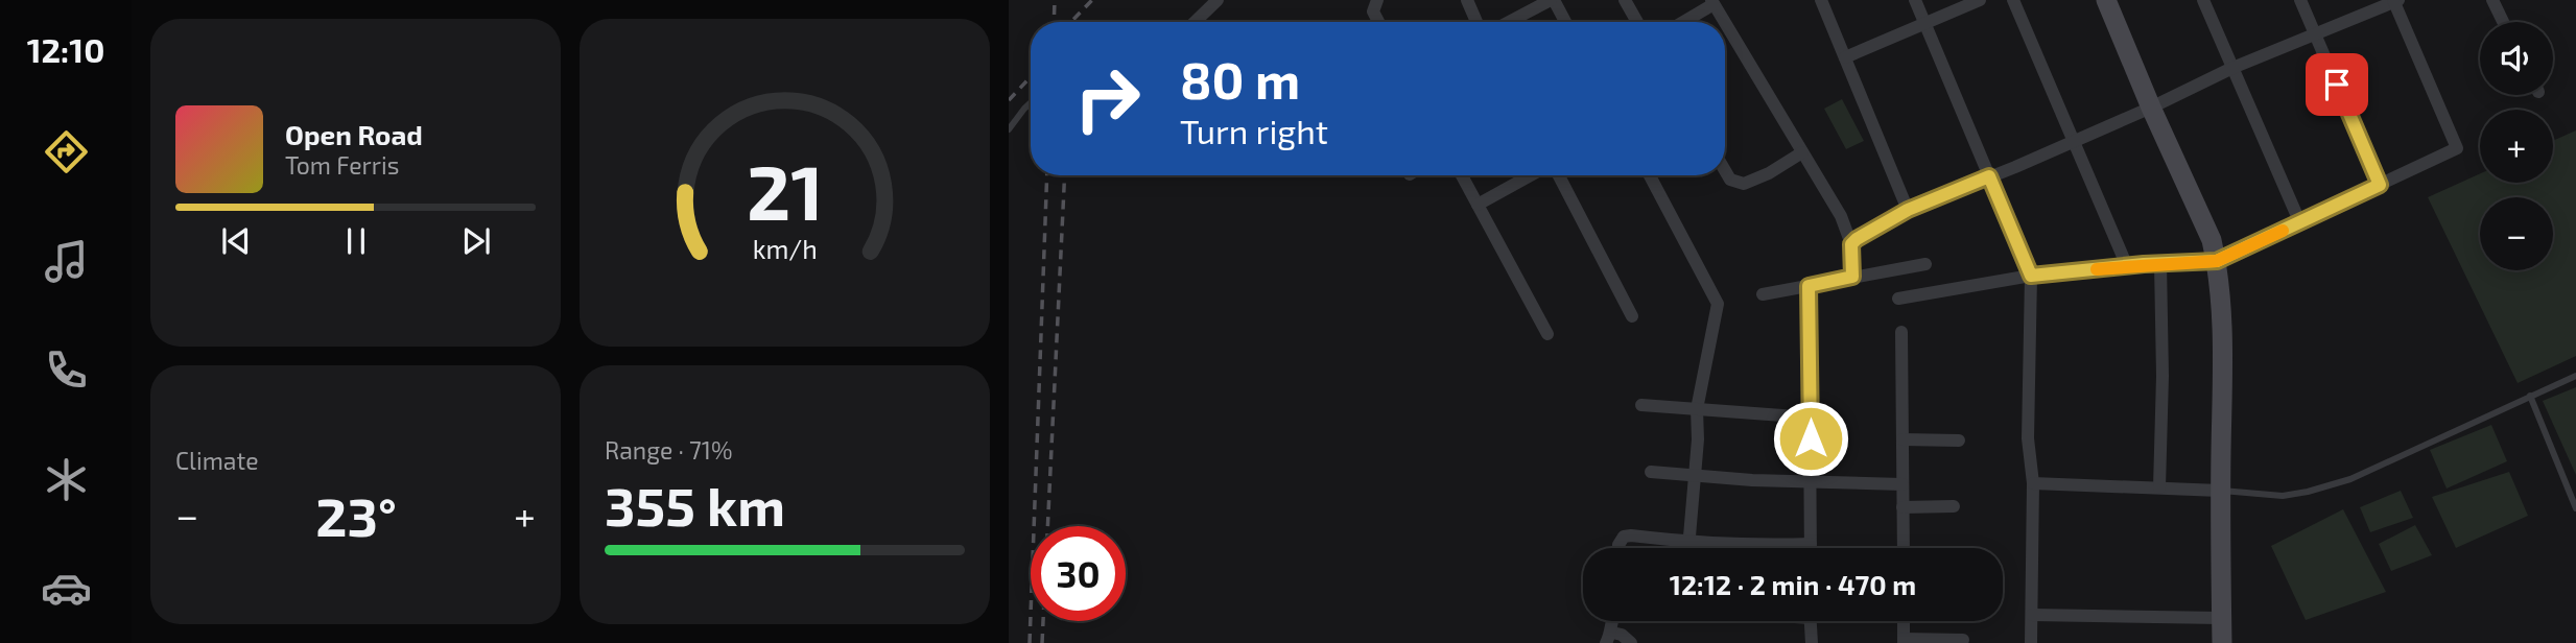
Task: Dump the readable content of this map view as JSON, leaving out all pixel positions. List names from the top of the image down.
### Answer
{
  "page": {
    "tabs": "12:10",
    "map_buttons": ["+", "−"],
    "turn": ["80 m", "Turn right"],
    "song": ["Open Road", "Tom Ferris"],
    "tile": [
      "Climate",
      ["Range · 71%", "355 km"]
    ],
    "heat": ["−", "23°", "+"],
    "limit": "30",
    "trip": "12:12 · 2 min · 470 m",
    "gauge": ["21", "km/h"]
  }
}
